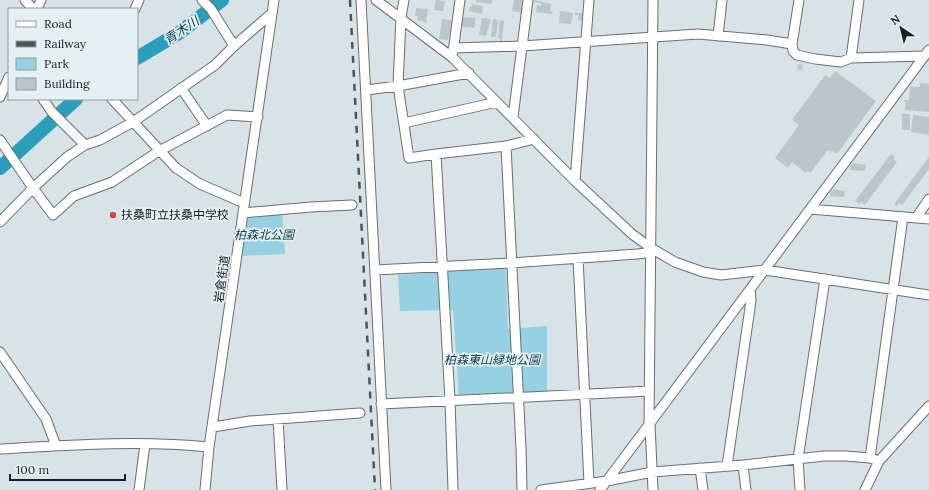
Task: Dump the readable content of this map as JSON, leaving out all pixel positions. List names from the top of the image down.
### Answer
{
  "streets": {
    "street": ["岩倉街道"]
  },
  "water": ["青木川"],
  "parks": ["柏森北公園", "柏森東山緑地公園"],
  "places": ["扶桑町立扶桑中学校"],
  "legend": [
    "Road",
    "Railway",
    "Park",
    "Building"
  ],
  "scale_bar": "100 m",
  "north": "top left"
}
